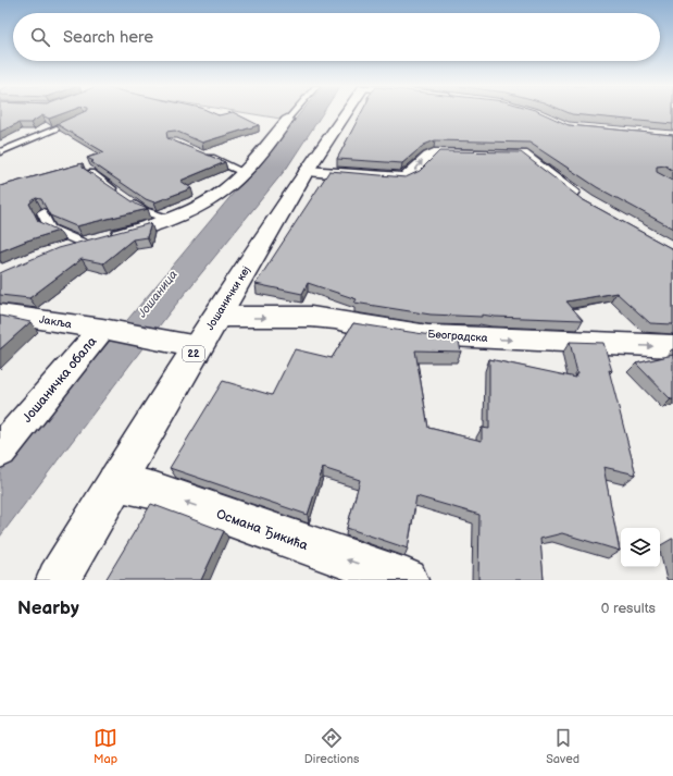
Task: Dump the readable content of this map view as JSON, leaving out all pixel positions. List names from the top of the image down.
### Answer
{
  "streets": {
    "street": [
      "Јошанички кеј",
      "Јакља",
      "Београдска",
      "22",
      "Јошаничка обала",
      "Османа Ђикића"
    ]
  },
  "crossings": [
    ["Јошанички кеј", "Јакља"],
    ["Јошанички кеј", "Београдска"],
    ["Јошанички кеј", "Османа Ђикића"],
    ["Јакља", "Јошаничка обала"]
  ],
  "one_way": ["Османа Ђикића"],
  "water": ["Јошаница"],
  "page": {
    "search": "Search here",
    "heading": ["Nearby", "0 results"],
    "nav": ["Map", "Directions", "Saved"]
  }
}
